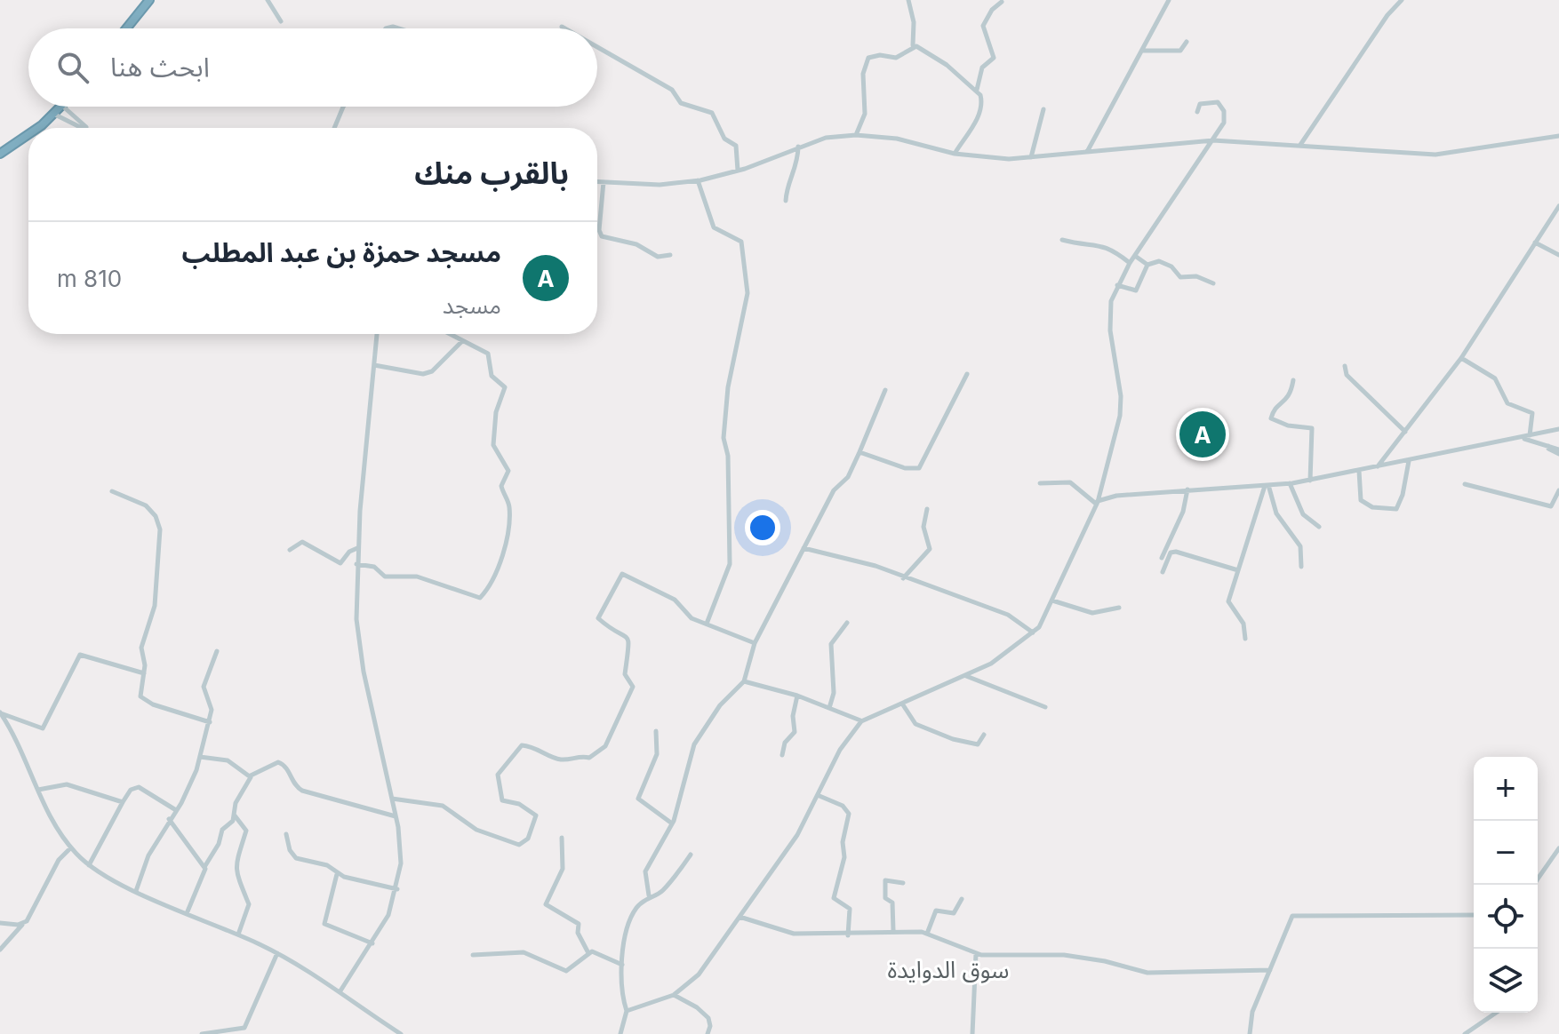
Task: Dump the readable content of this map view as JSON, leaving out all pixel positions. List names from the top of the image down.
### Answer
{
  "districts": ["سوق الدوايدة"],
  "page": {
    "search": "ابحث هنا",
    "heading": "بالقرب منك",
    "list": [
      {
        "mark": "A",
        "name": "مسجد حمزة بن عبد المطلب",
        "note": "مسجد",
        "value": "810 m"
      }
    ],
    "pins": "A",
    "map_buttons": ["+", "−"]
  }
}
